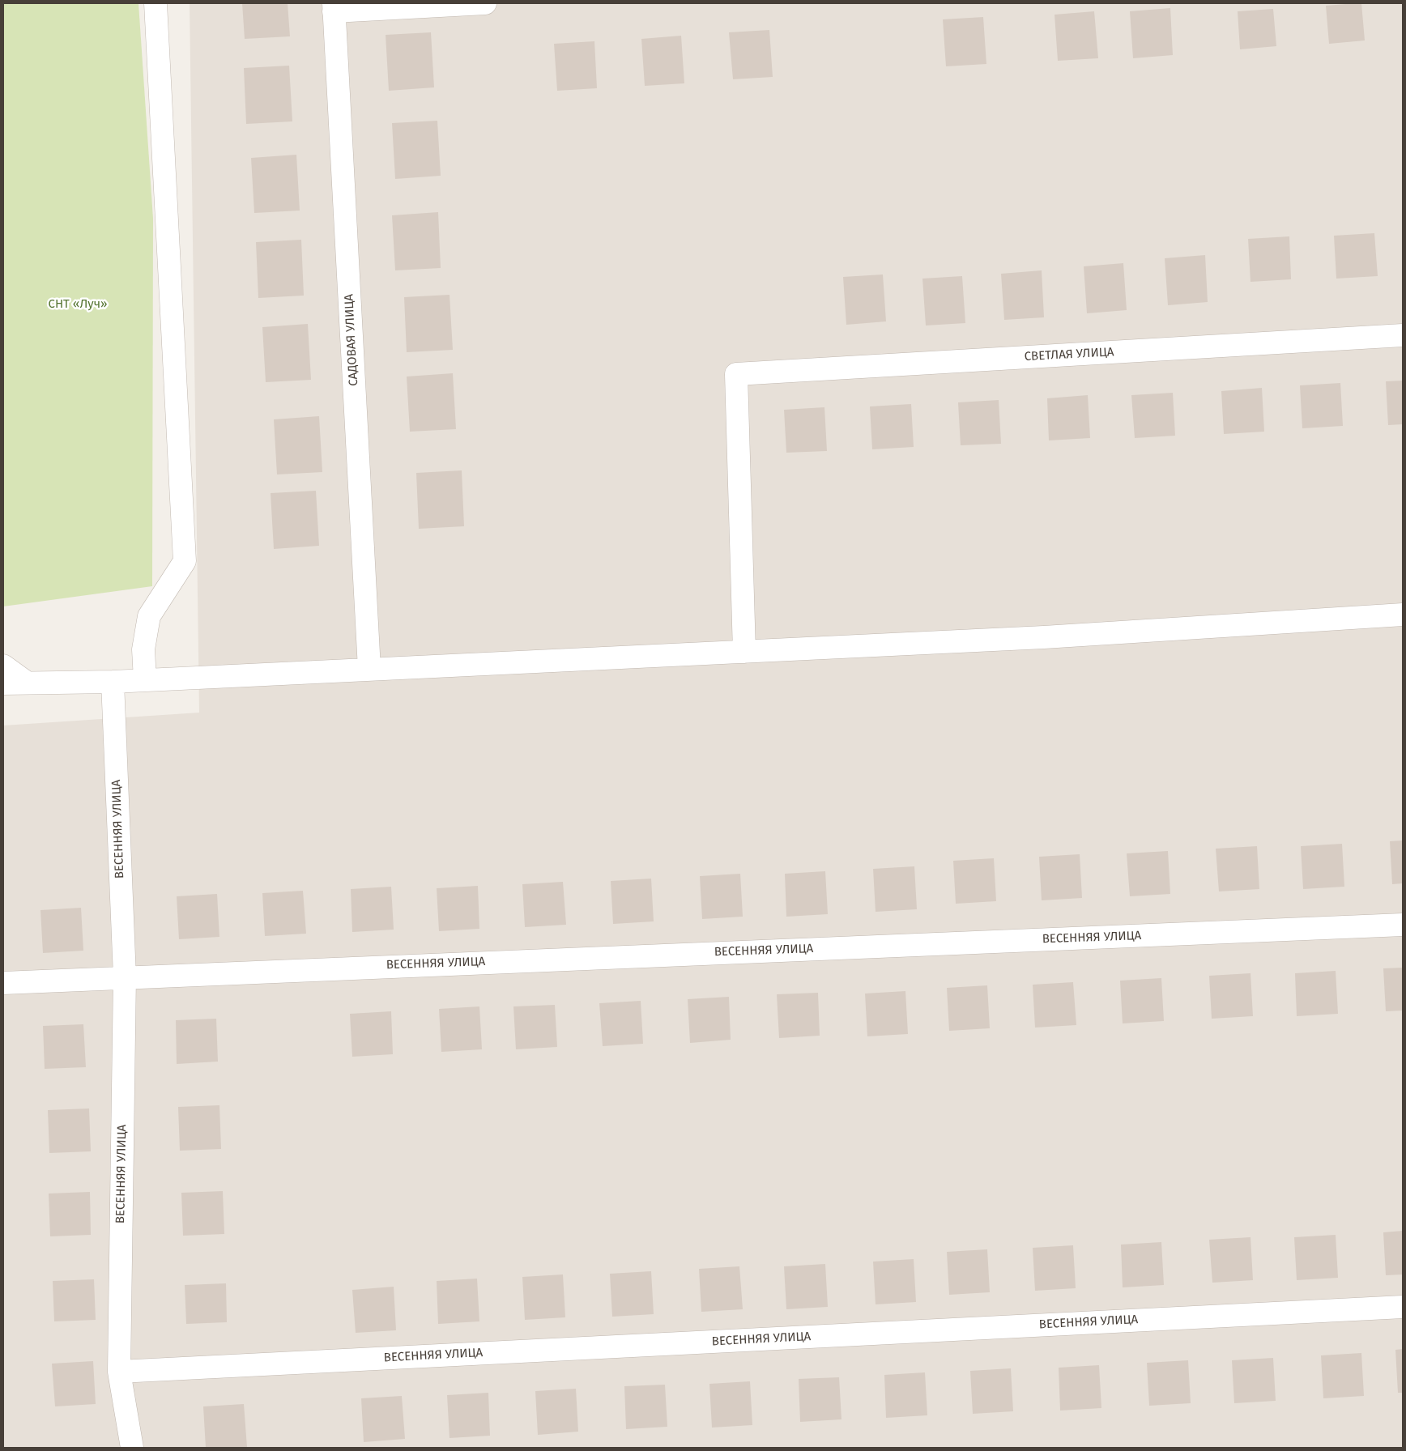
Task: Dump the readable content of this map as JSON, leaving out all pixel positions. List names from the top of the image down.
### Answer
{
  "streets": {
    "street": ["САДОВАЯ УЛИЦА", "СВЕТЛАЯ УЛИЦА", "ВЕСЕННЯЯ УЛИЦА"]
  },
  "parks": ["СНТ «Луч»"]
}
